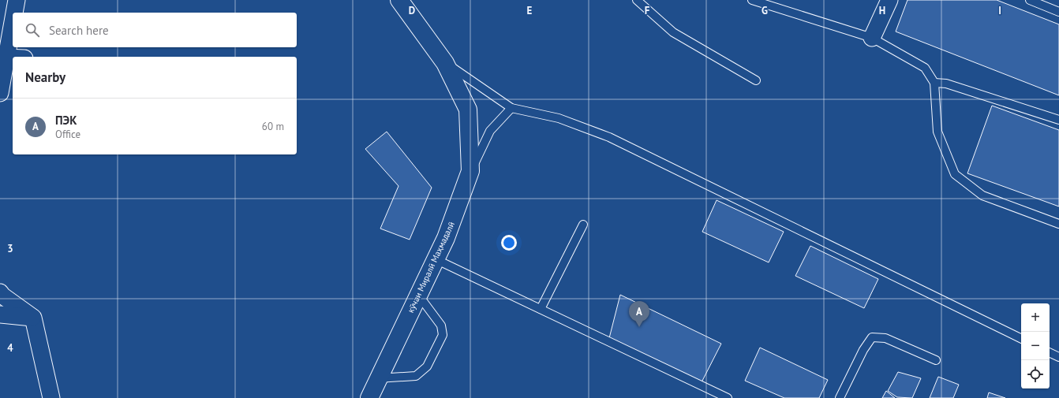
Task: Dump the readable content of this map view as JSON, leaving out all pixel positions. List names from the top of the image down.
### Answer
{
  "streets": {
    "street": ["кӯчаи Миралӣ Маҳмадалӣ"]
  },
  "page": {
    "search": "Search here",
    "heading": "Nearby",
    "list": [
      {
        "mark": "A",
        "name": "ПЭК",
        "note": "Office",
        "value": "60 m"
      }
    ],
    "pins": "A",
    "map_buttons": ["+", "−"]
  },
  "grid": {
    "columns": [
      "D",
      "E",
      "F",
      "G",
      "H",
      "I"
    ],
    "rows": ["3", "4"]
  }
}
